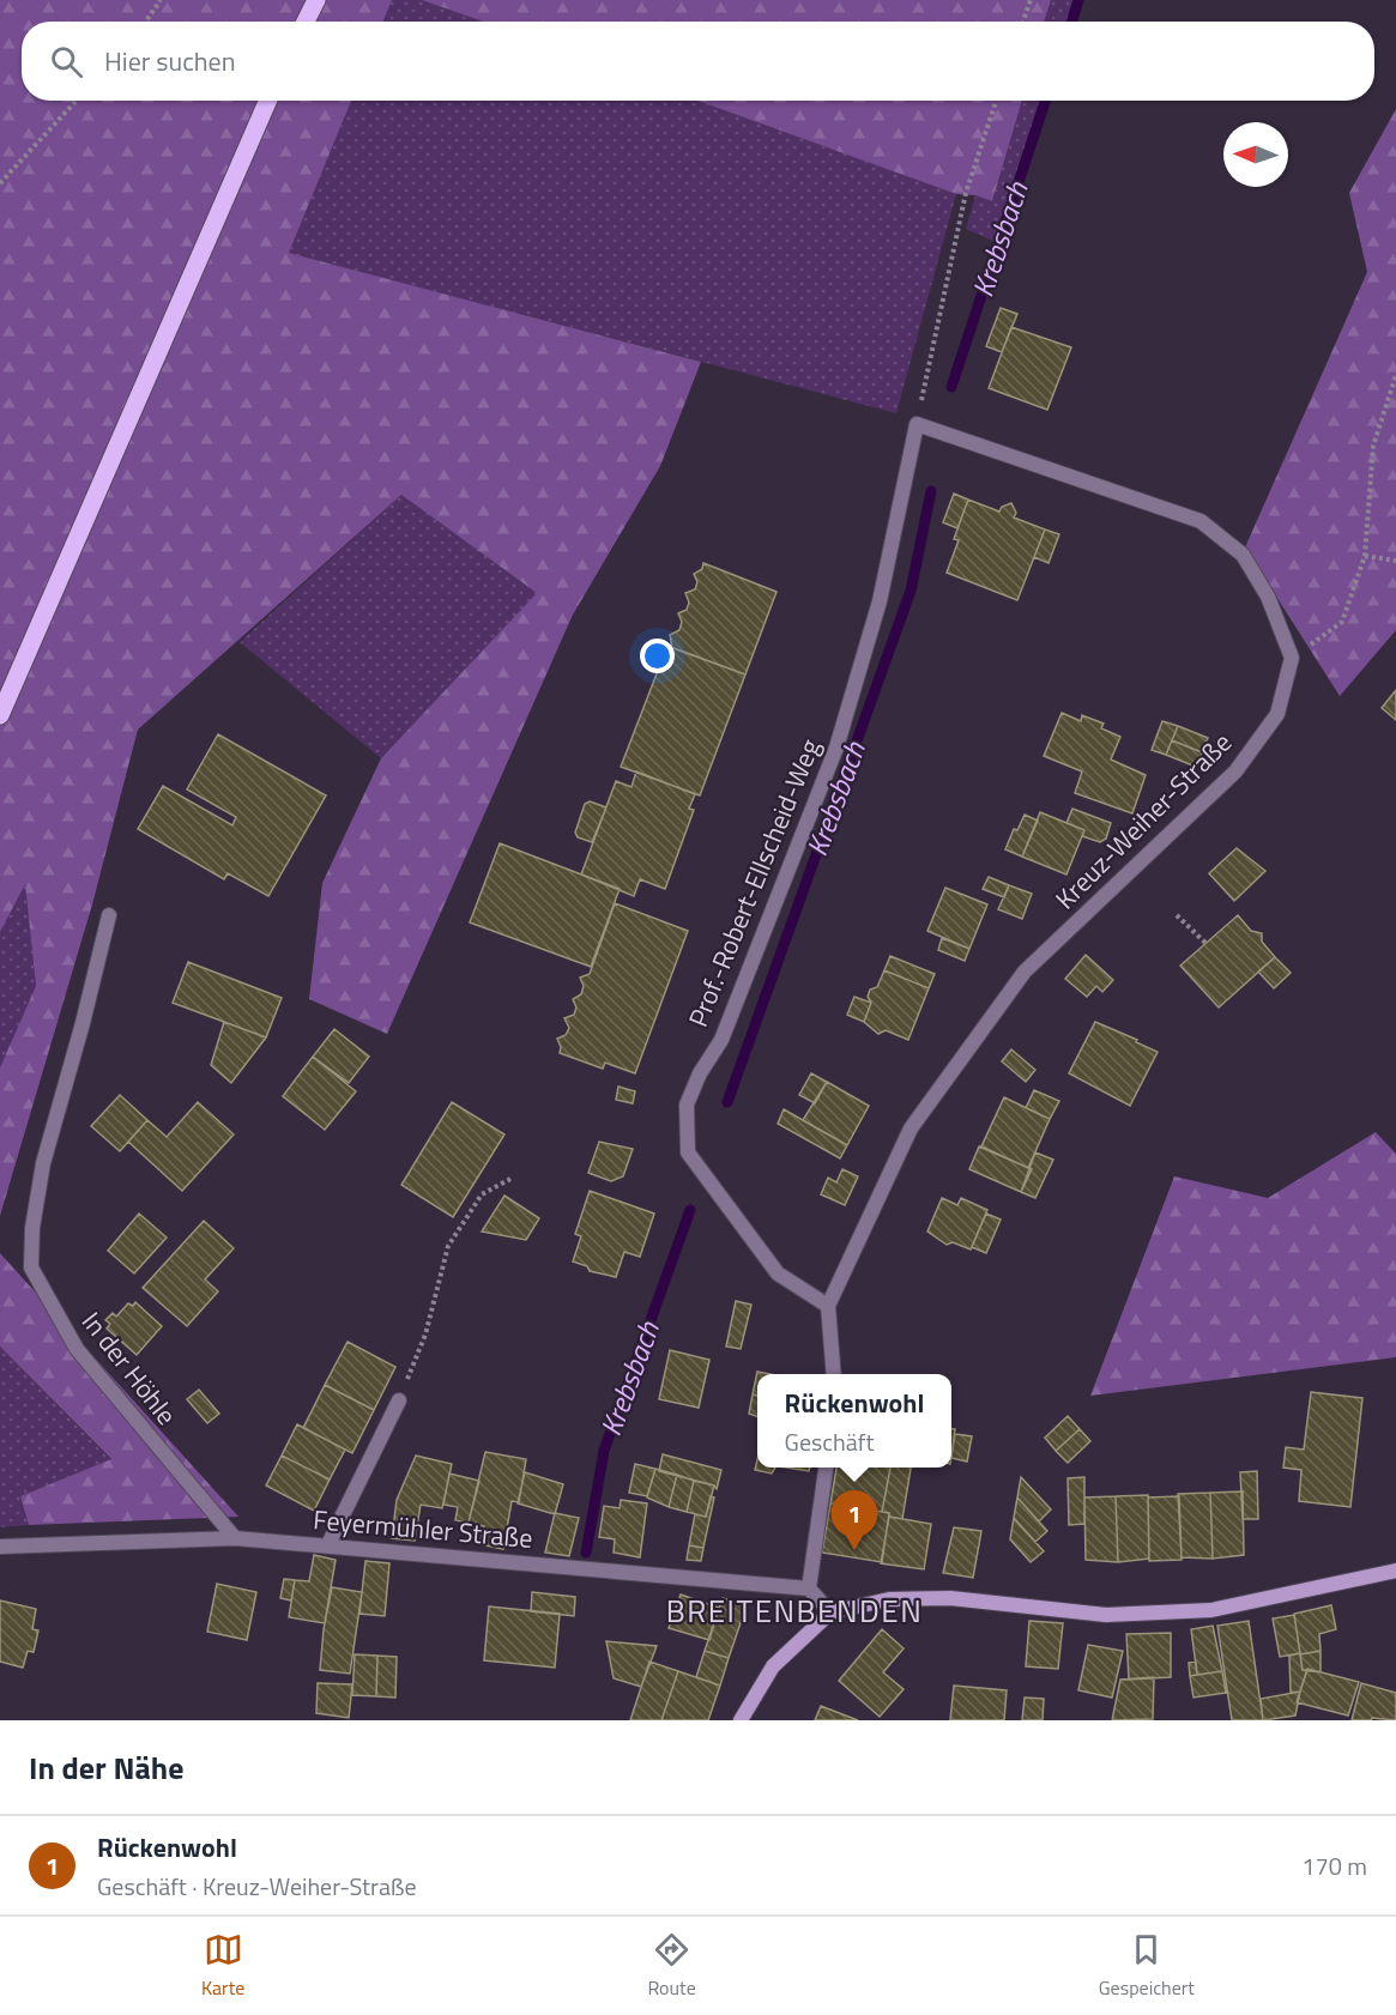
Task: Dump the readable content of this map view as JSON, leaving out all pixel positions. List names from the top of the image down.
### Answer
{
  "streets": {
    "street": [
      "Kreuz-Weiher-Straße",
      "Prof.-Robert-Ellscheid-Weg",
      "In der Höhle",
      "Feyermühler Straße"
    ]
  },
  "crossings": [
    ["Kreuz-Weiher-Straße", "Prof.-Robert-Ellscheid-Weg"],
    ["In der Höhle", "Feyermühler Straße"]
  ],
  "districts": ["BREITENBENDEN"],
  "water": ["Krebsbach"],
  "north": "left",
  "page": {
    "search": "Hier suchen",
    "popup": ["Rückenwohl", "Geschäft"],
    "pins": "1",
    "heading": "In der Nähe",
    "list": [
      {
        "mark": "1",
        "name": "Rückenwohl",
        "note": "Geschäft · Kreuz-Weiher-Straße",
        "value": "170 m"
      }
    ],
    "nav": ["Karte", "Route", "Gespeichert"]
  }
}
